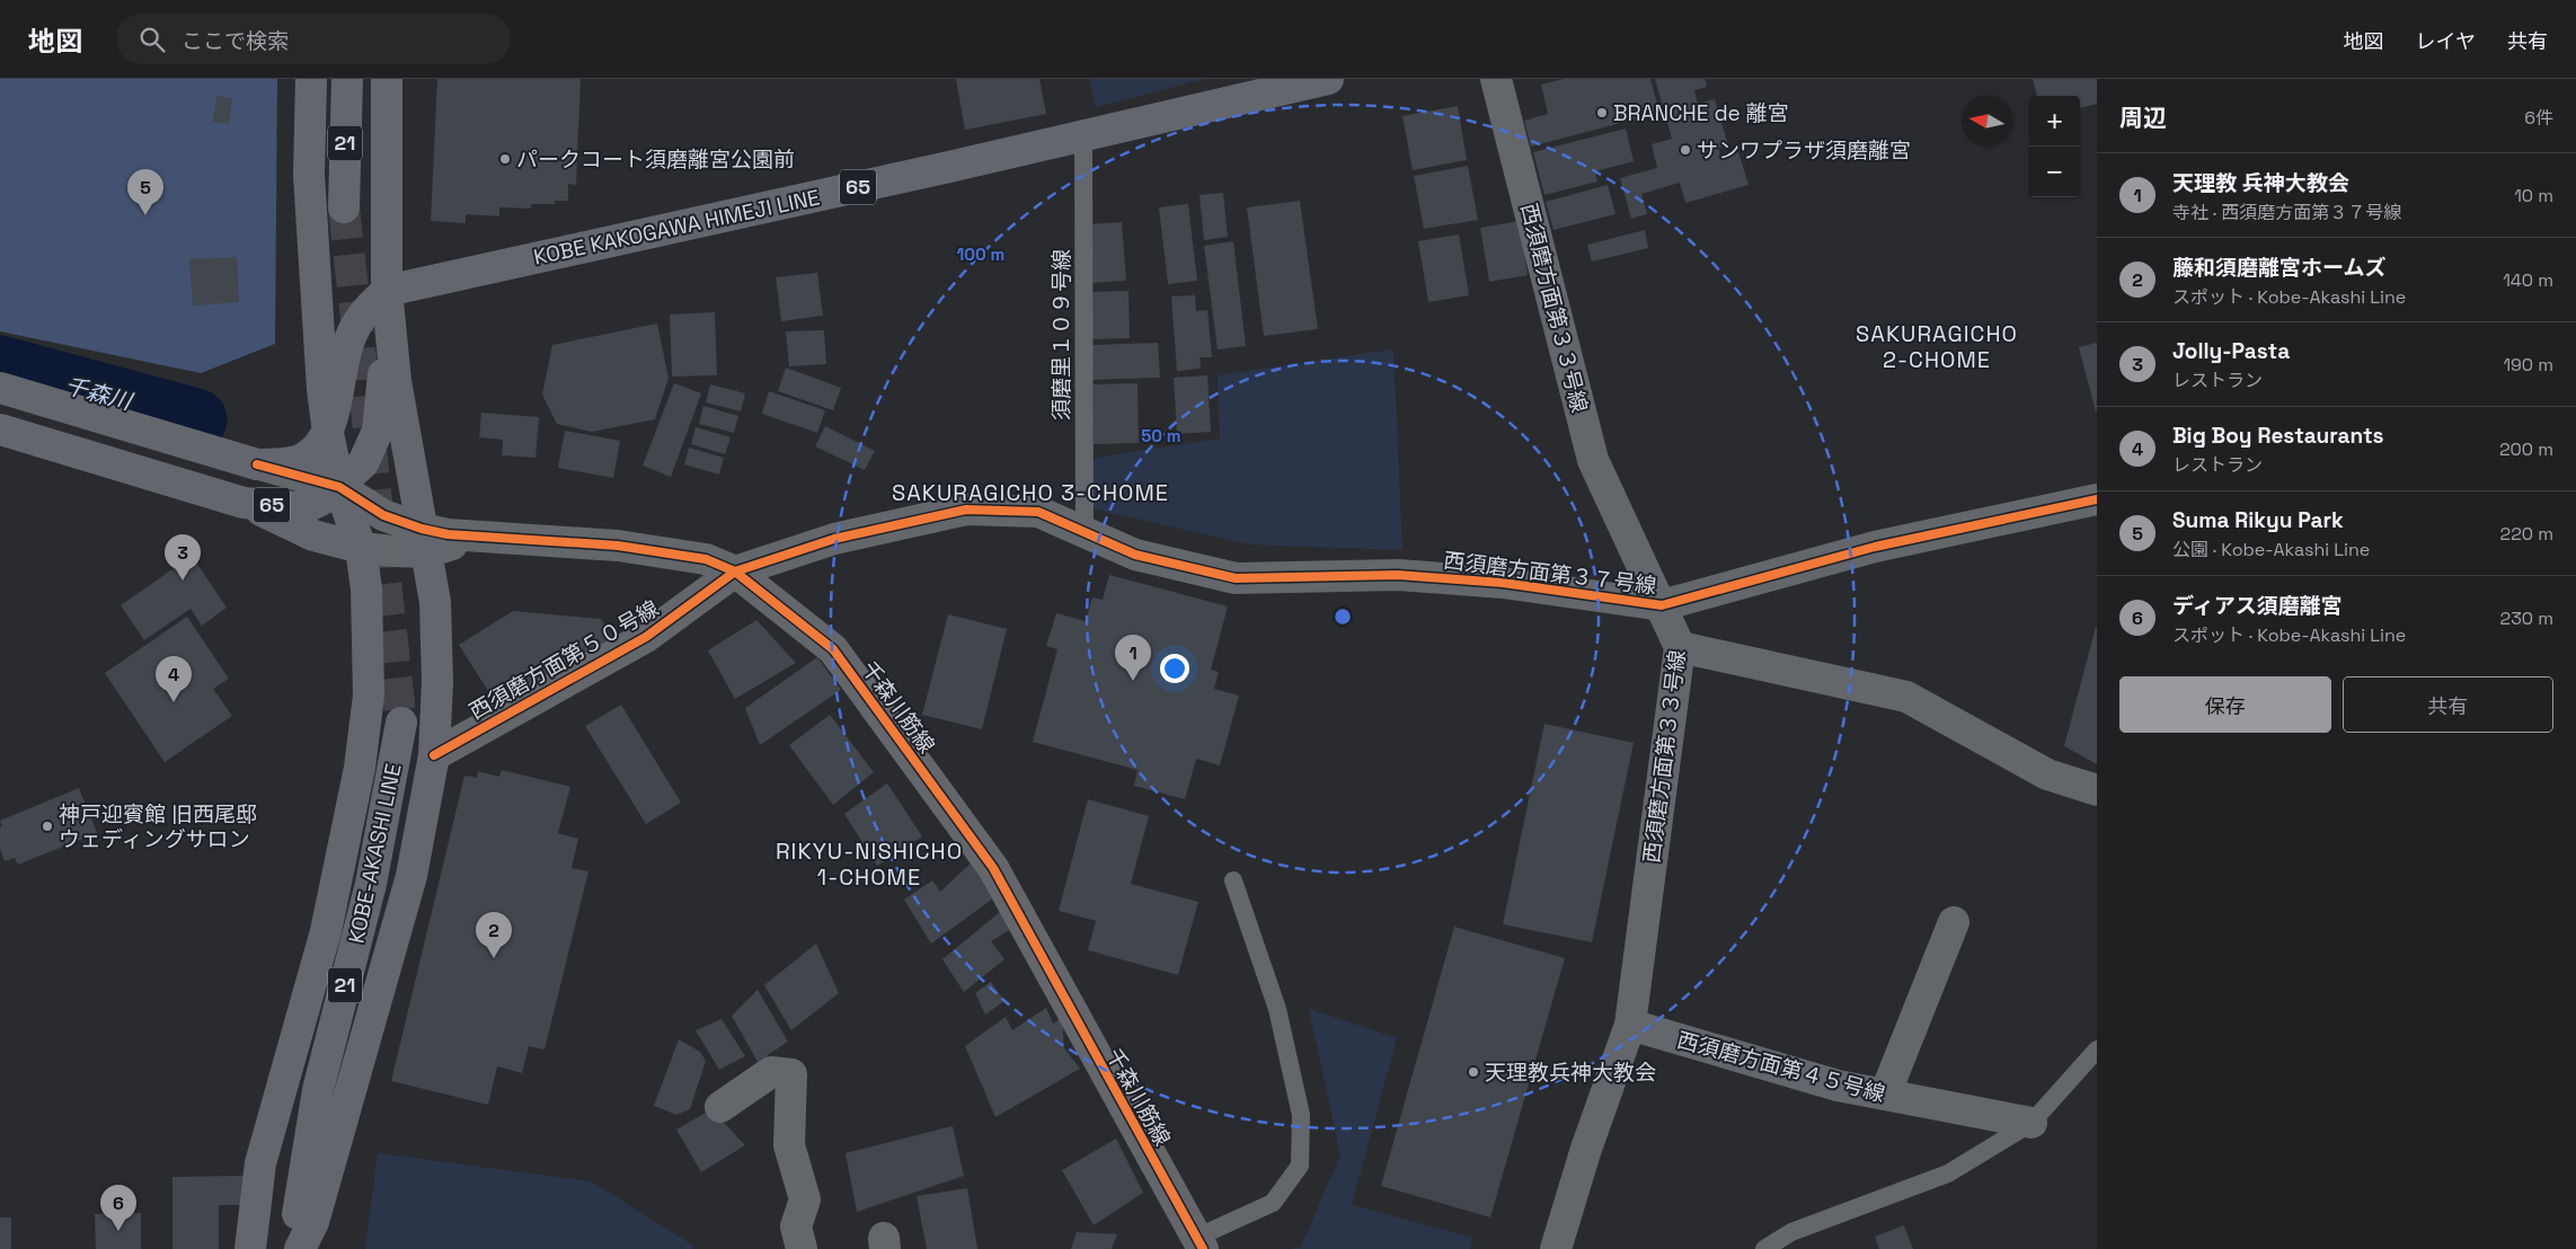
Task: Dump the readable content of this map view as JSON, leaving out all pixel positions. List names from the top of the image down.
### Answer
{
  "streets": {
    "main road": [
      "21",
      "65",
      "KOBE KAKOGAWA HIMEJI LINE",
      "KOBE-AKASHI LINE"
    ],
    "street": [
      "西須磨方面第３３号線",
      "西須磨方面第３７号線",
      "西須磨方面第５０号線",
      "千森川筋線",
      "西須磨方面第４５号線"
    ],
    "lane": ["須磨里１０９号線"]
  },
  "crossings": [
    ["65", "KOBE KAKOGAWA HIMEJI LINE"],
    ["65", "千森川筋線"],
    ["KOBE KAKOGAWA HIMEJI LINE", "須磨里１０９号線"],
    ["KOBE KAKOGAWA HIMEJI LINE", "千森川筋線"],
    ["西須磨方面第３３号線", "西須磨方面第３７号線"],
    ["西須磨方面第３３号線", "西須磨方面第４５号線"],
    ["須磨里１０９号線", "西須磨方面第３７号線"],
    ["西須磨方面第３７号線", "西須磨方面第５０号線"],
    ["西須磨方面第３７号線", "千森川筋線"],
    ["西須磨方面第５０号線", "千森川筋線"]
  ],
  "districts": ["SAKURAGICHO 2-CHOME", "SAKURAGICHO 3-CHOME", "RIKYU-NISHICHO 1-CHOME"],
  "water": ["千森川"],
  "places": [
    "BRANCHE de 離宮",
    "サンワプラザ須磨離宮",
    "パークコート須磨離宮公園前",
    "神戸迎賓館 旧西尾邸 ウェディングサロン",
    "天理教兵神大教会"
  ],
  "north": "left",
  "page": {
    "header": "地図",
    "search": "ここで検索",
    "nav": ["地図", "レイヤ", "共有"],
    "heading": ["周辺", "6件"],
    "map_buttons": ["+", "−"],
    "list": [
      {
        "mark": "1",
        "name": "天理教 兵神大教会",
        "note": "寺社 · 西須磨方面第３７号線",
        "value": "10 m"
      },
      {
        "mark": "2",
        "name": "藤和須磨離宮ホームズ",
        "note": "スポット · Kobe-Akashi Line",
        "value": "140 m"
      },
      {
        "mark": "3",
        "name": "Jolly-Pasta",
        "note": "レストラン",
        "value": "190 m"
      },
      {
        "mark": "4",
        "name": "Big Boy Restaurants",
        "note": "レストラン",
        "value": "200 m"
      },
      {
        "mark": "5",
        "name": "Suma Rikyu Park",
        "note": "公園 · Kobe-Akashi Line",
        "value": "220 m"
      },
      {
        "mark": "6",
        "name": "ディアス須磨離宮",
        "note": "スポット · Kobe-Akashi Line",
        "value": "230 m"
      }
    ],
    "pins": [
      "5",
      "3",
      "1",
      "4",
      "2",
      "6"
    ],
    "buttons": ["保存", "共有"]
  },
  "rings": ["100 m", "50 m"]
}
